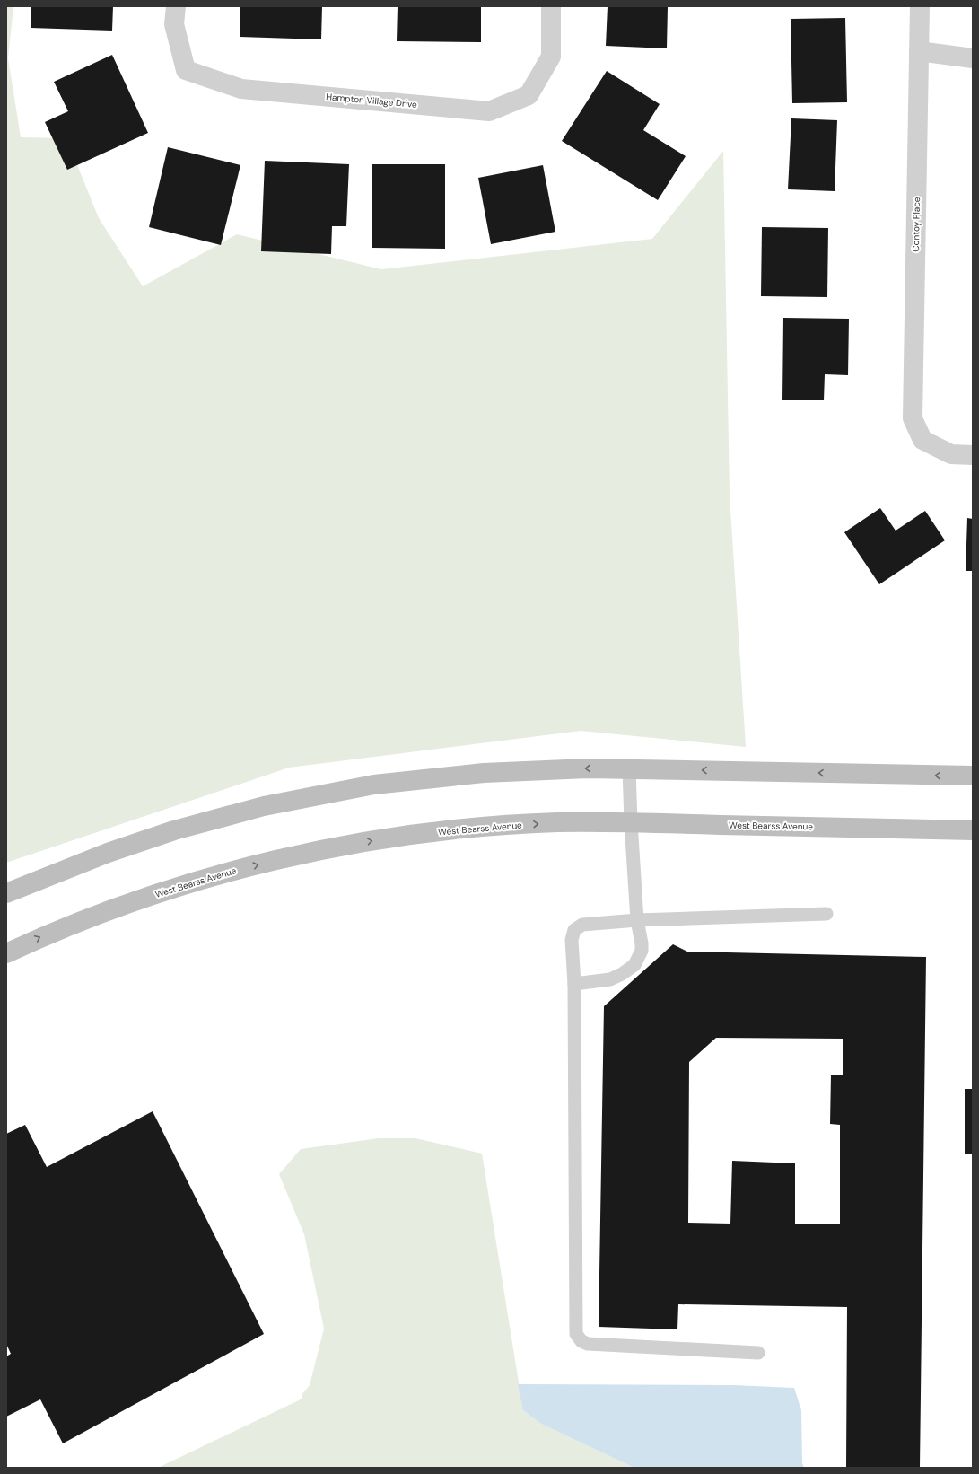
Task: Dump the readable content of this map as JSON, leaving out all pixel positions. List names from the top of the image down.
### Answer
{
  "streets": {
    "main road": ["West Bearss Avenue"],
    "street": ["Hampton Village Drive", "Contoy Place"]
  }
}
